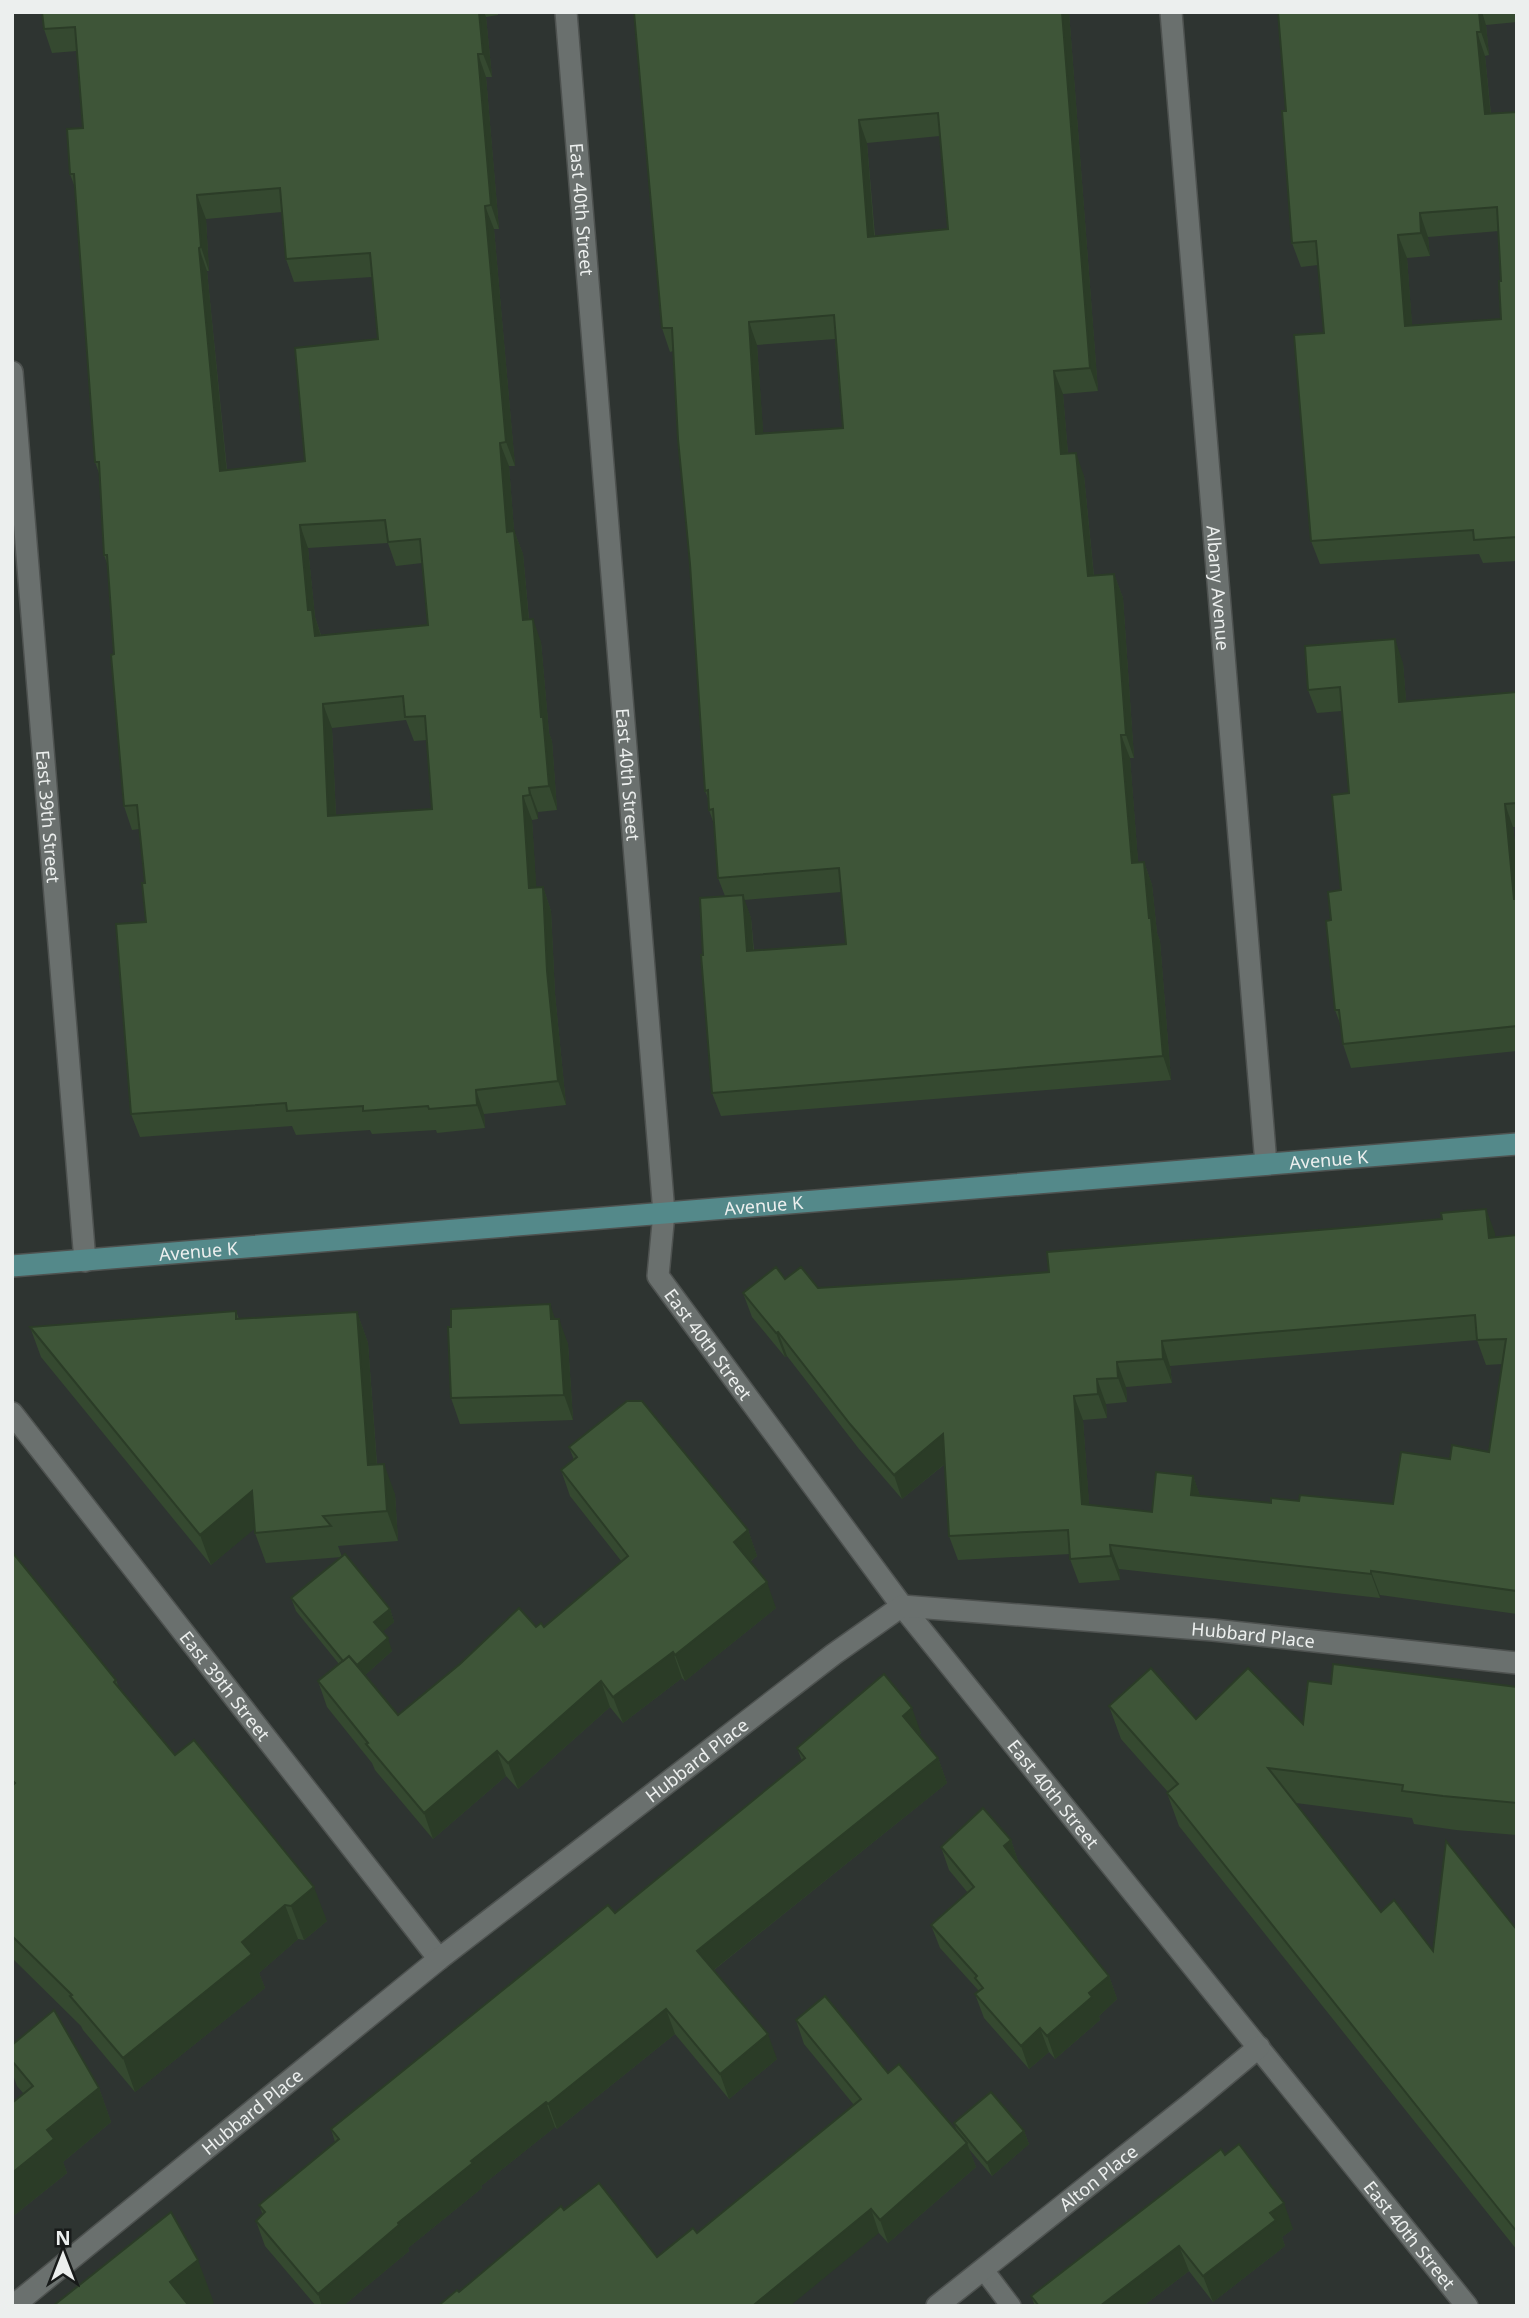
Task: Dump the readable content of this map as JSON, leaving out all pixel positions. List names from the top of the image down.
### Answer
{
  "streets": {
    "street": [
      "East 40th Street",
      "Albany Avenue",
      "East 39th Street",
      "Avenue K",
      "Hubbard Place",
      "Alton Place"
    ]
  },
  "crossings": [
    ["East 40th Street", "Avenue K"],
    ["East 40th Street", "Hubbard Place"],
    ["East 40th Street", "Alton Place"],
    ["Albany Avenue", "Avenue K"],
    ["East 39th Street", "Avenue K"],
    ["East 39th Street", "Hubbard Place"]
  ],
  "north": "top"
}
